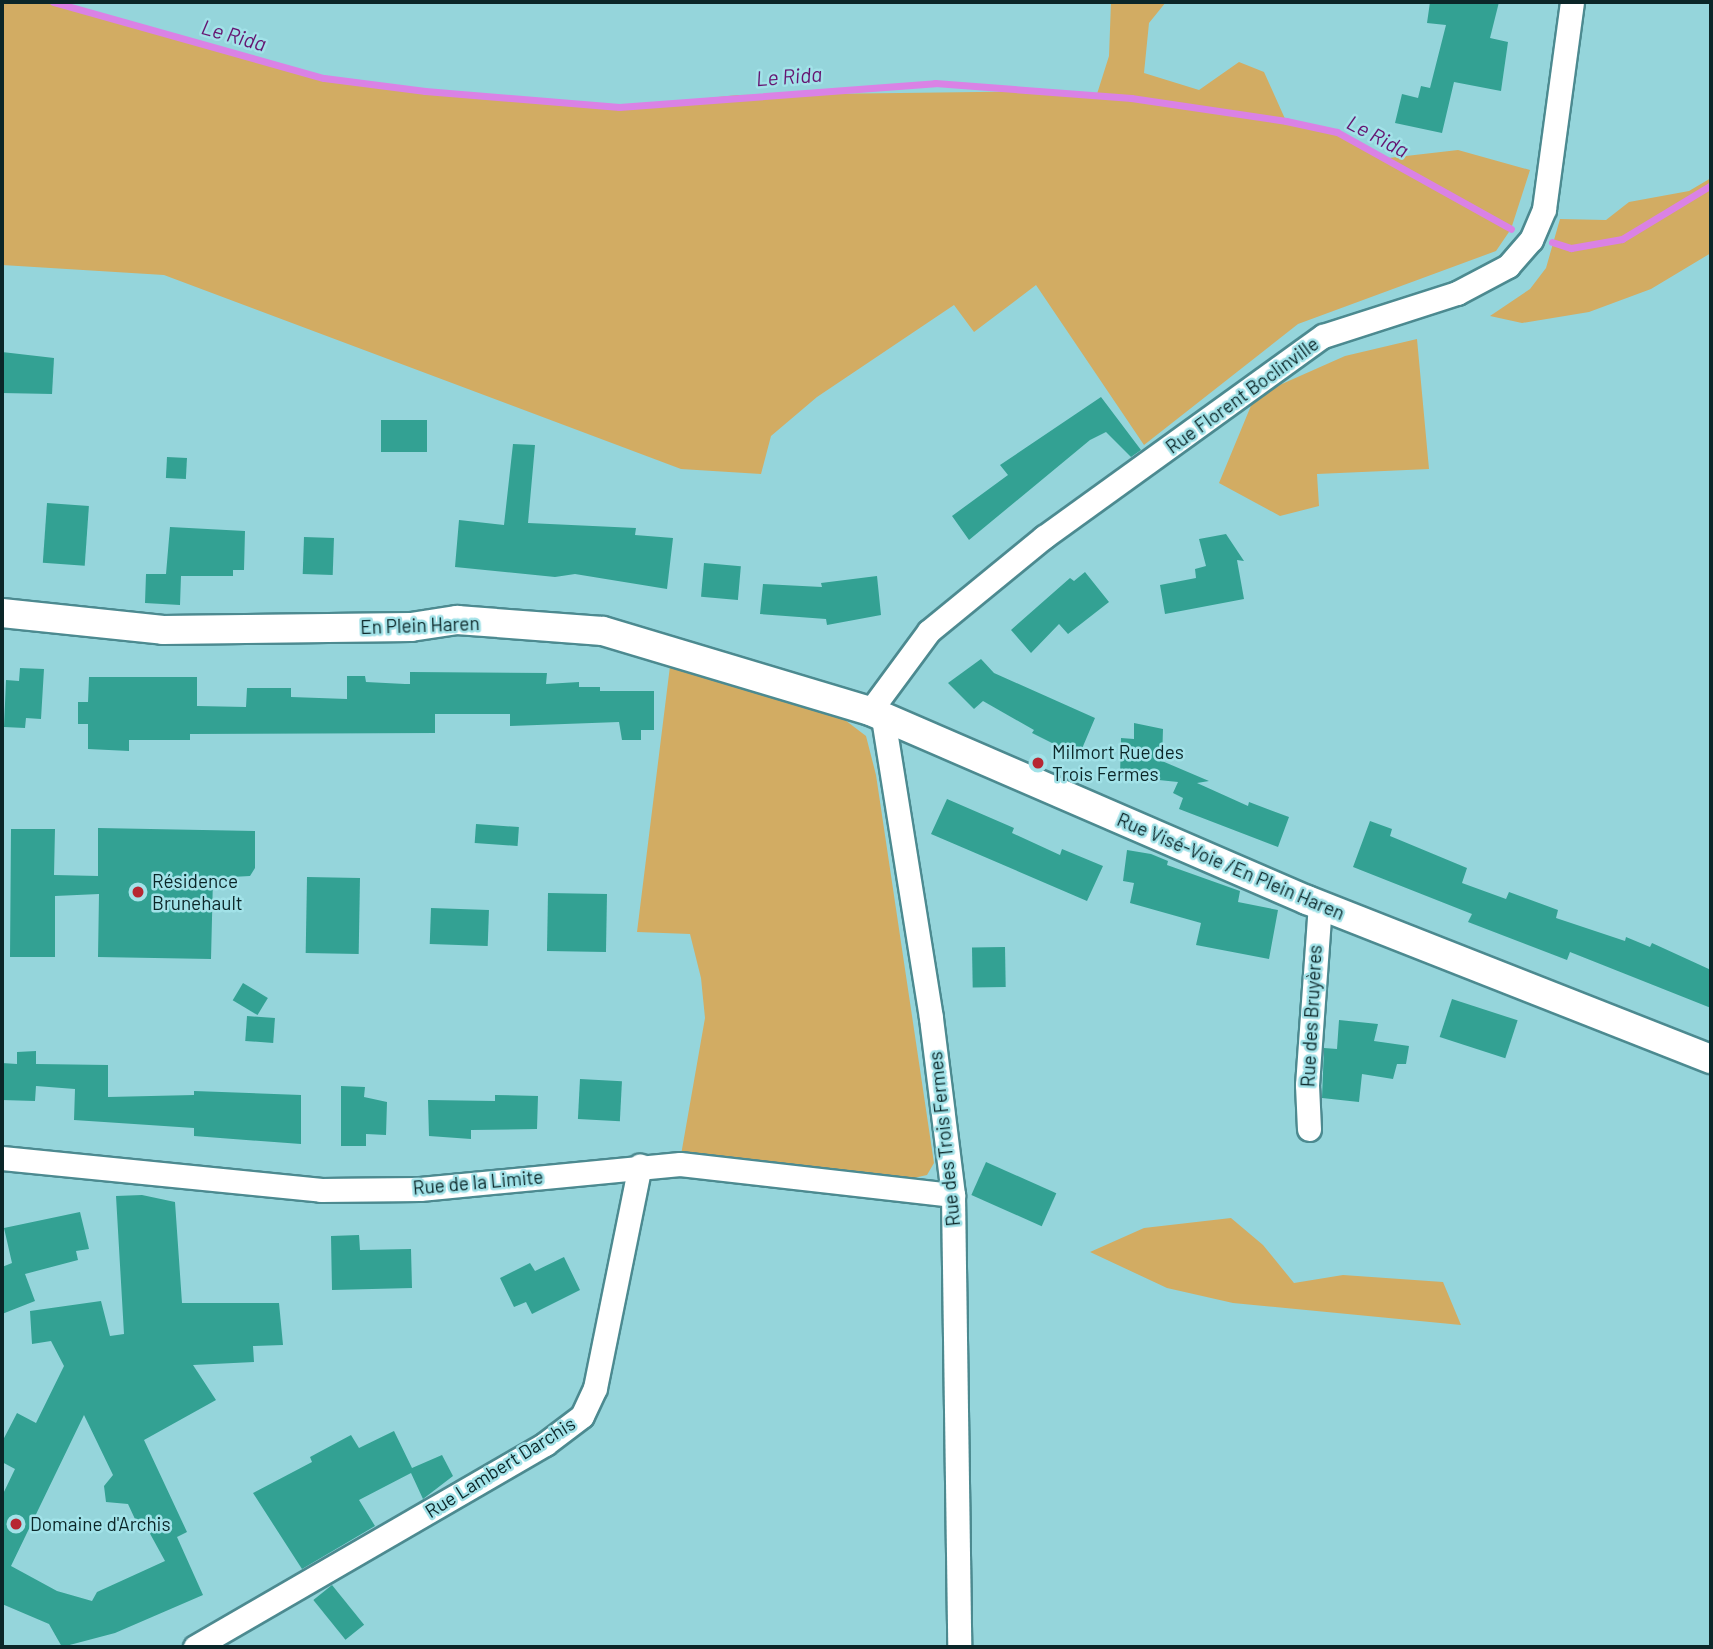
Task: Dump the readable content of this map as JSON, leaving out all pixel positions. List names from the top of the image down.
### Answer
{
  "streets": {
    "street": [
      "Rue Florent Boclinville",
      "En Plein Haren",
      "Rue Visé-Voie /En Plein Haren",
      "Rue des Bruyères",
      "Rue des Trois Fermes",
      "Rue de la Limite",
      "Rue Lambert Darchis"
    ]
  },
  "crossings": [
    ["Rue Florent Boclinville", "En Plein Haren"],
    ["Rue Florent Boclinville", "Rue Visé-Voie /En Plein Haren"],
    ["Rue Florent Boclinville", "Rue des Trois Fermes"],
    ["En Plein Haren", "Rue Visé-Voie /En Plein Haren"],
    ["En Plein Haren", "Rue des Trois Fermes"],
    ["Rue Visé-Voie /En Plein Haren", "Rue des Bruyères"],
    ["Rue Visé-Voie /En Plein Haren", "Rue des Trois Fermes"],
    ["Rue des Trois Fermes", "Rue de la Limite"],
    ["Rue de la Limite", "Rue Lambert Darchis"]
  ],
  "water": ["Le Rida"],
  "places": ["Milmort Rue des Trois Fermes", "Résidence Brunehault", "Domaine d'Archis"]
}
